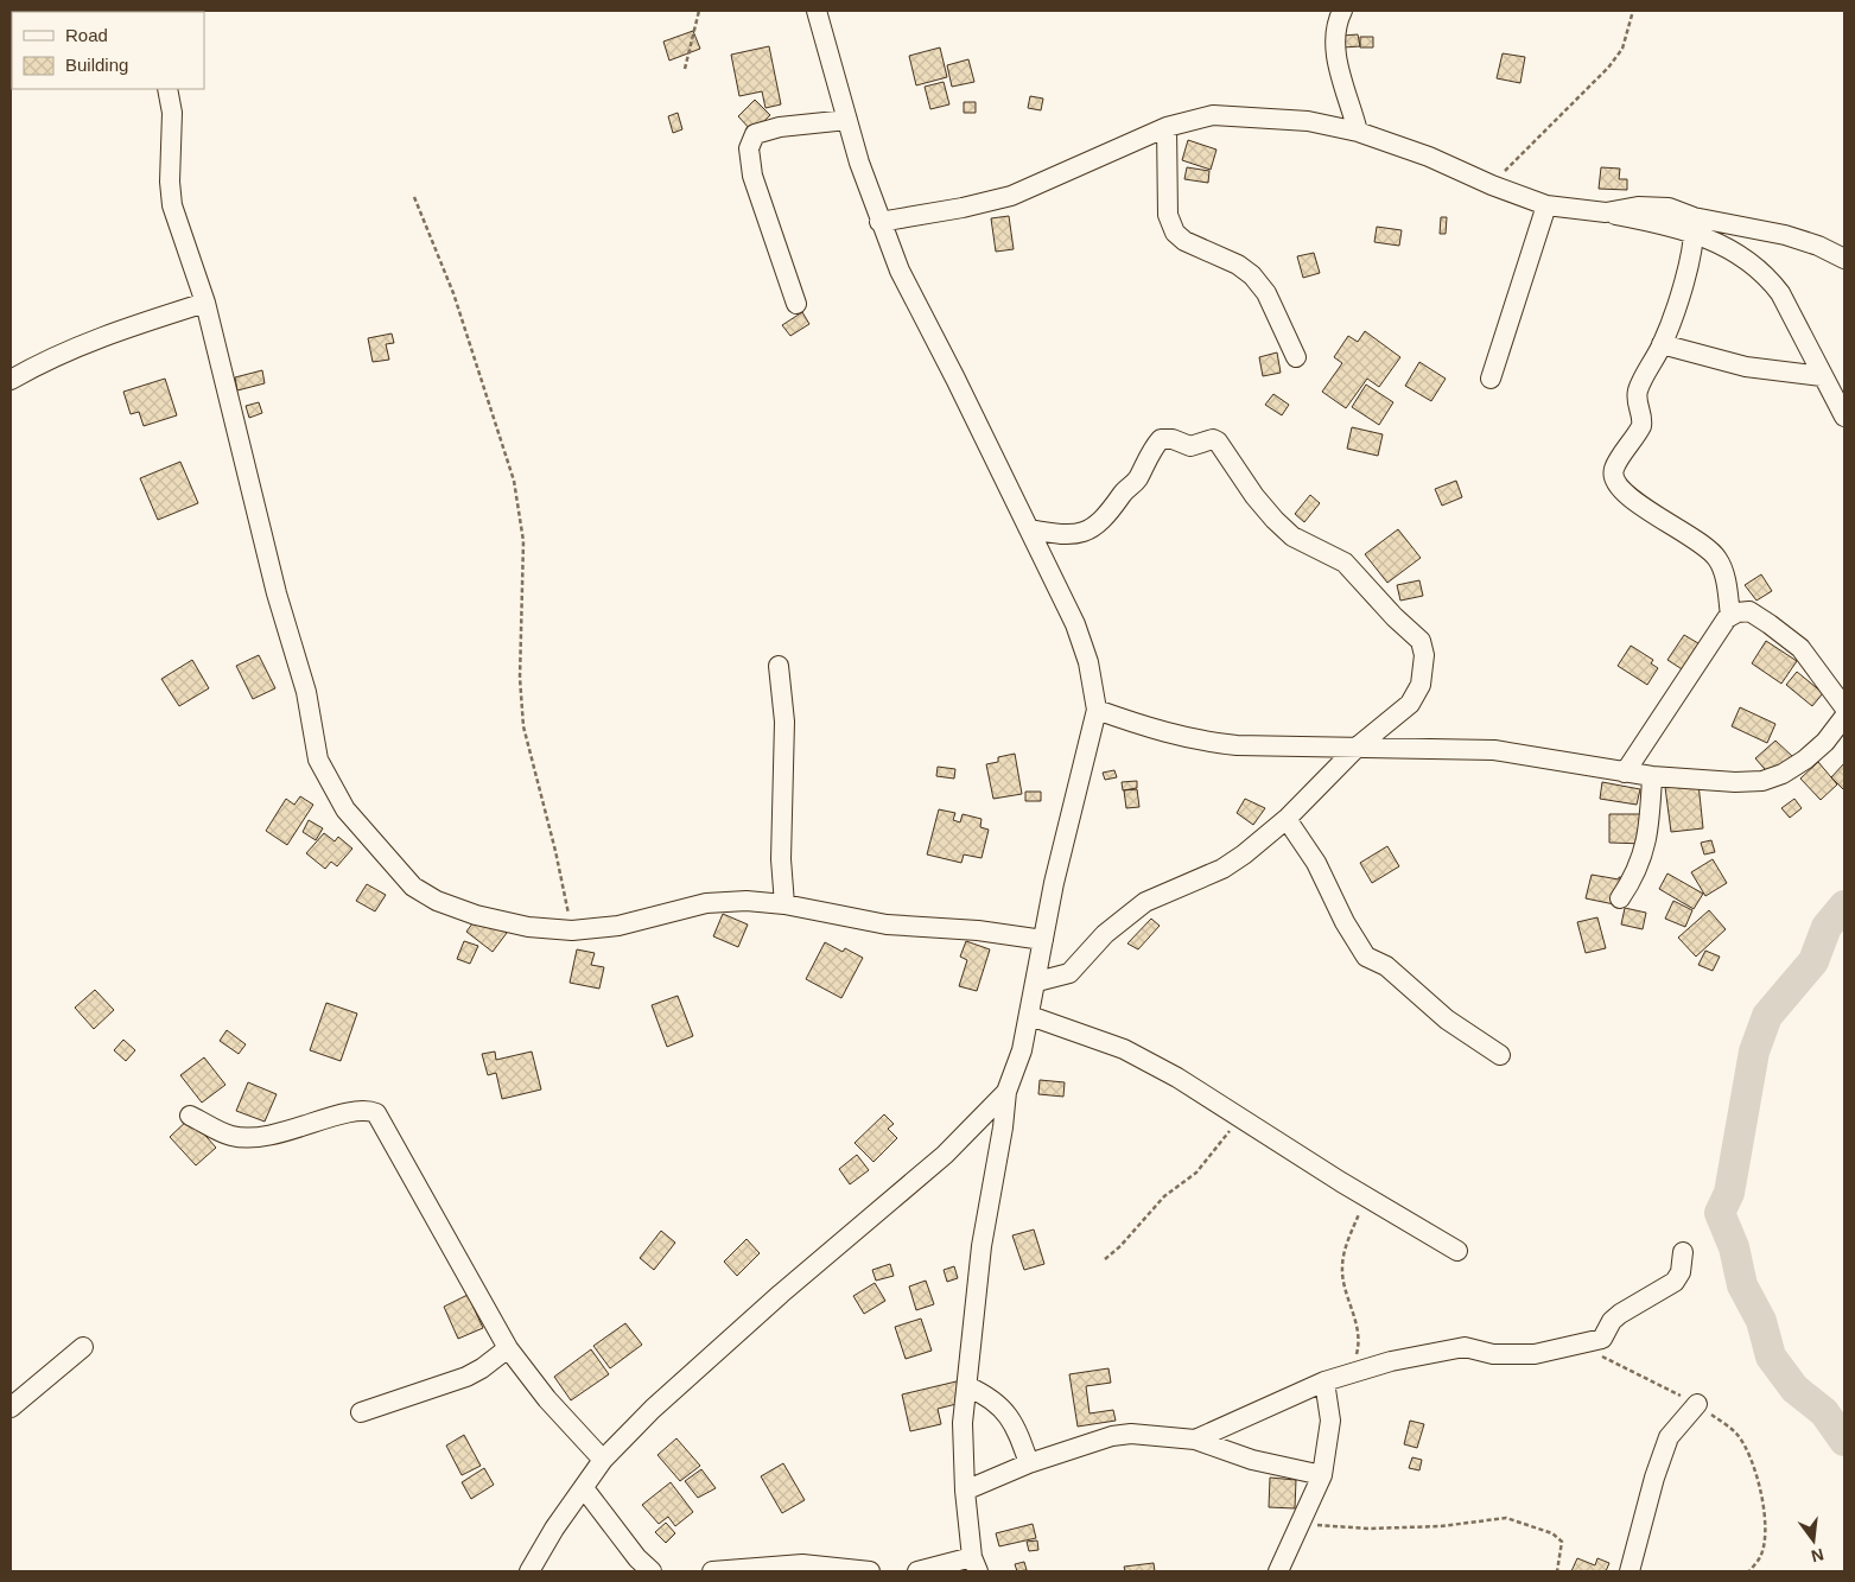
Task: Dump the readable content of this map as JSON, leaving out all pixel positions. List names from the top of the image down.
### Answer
{
  "legend": ["Road", "Building"],
  "north": "bottom"
}
